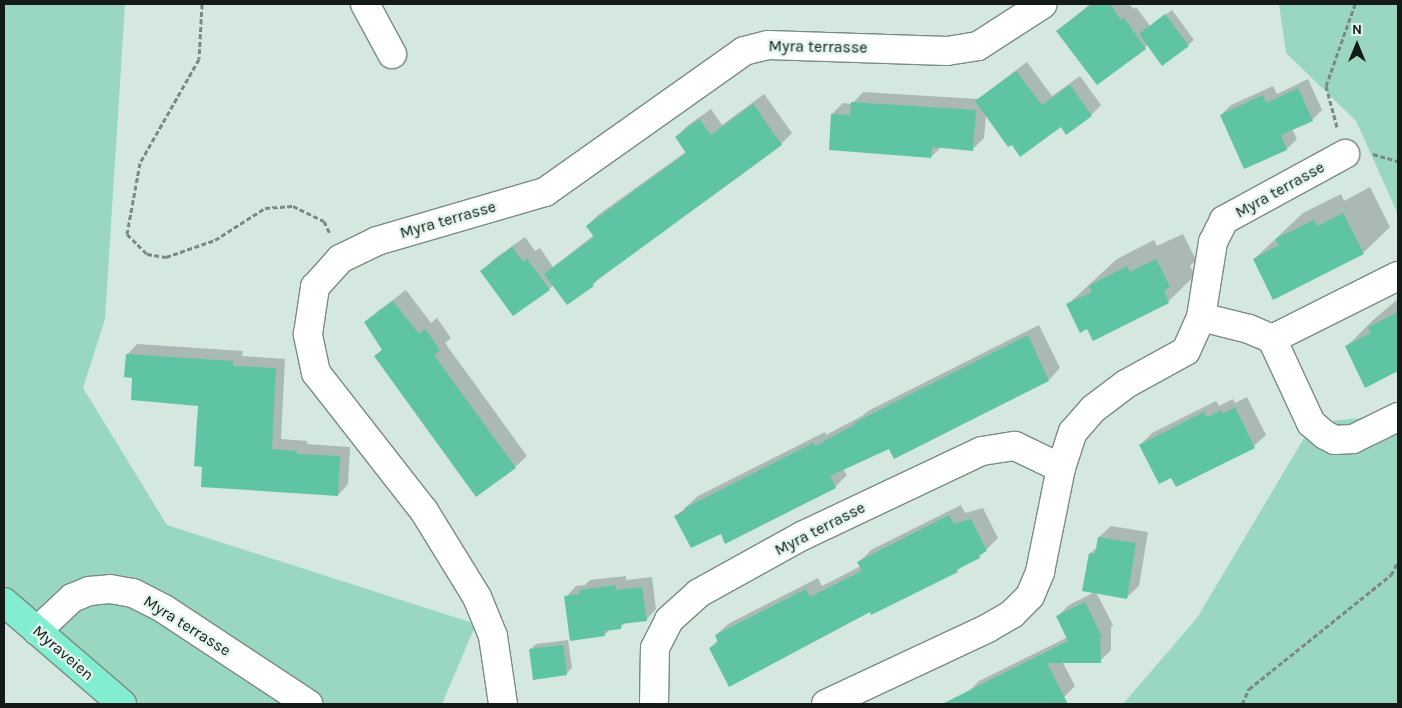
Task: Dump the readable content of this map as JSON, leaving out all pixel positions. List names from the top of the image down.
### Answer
{
  "streets": {
    "main road": ["Myraveien"],
    "street": ["Myra terrasse"]
  },
  "crossings": [
    ["Myra terrasse", "Myraveien"]
  ],
  "north": "top"
}
